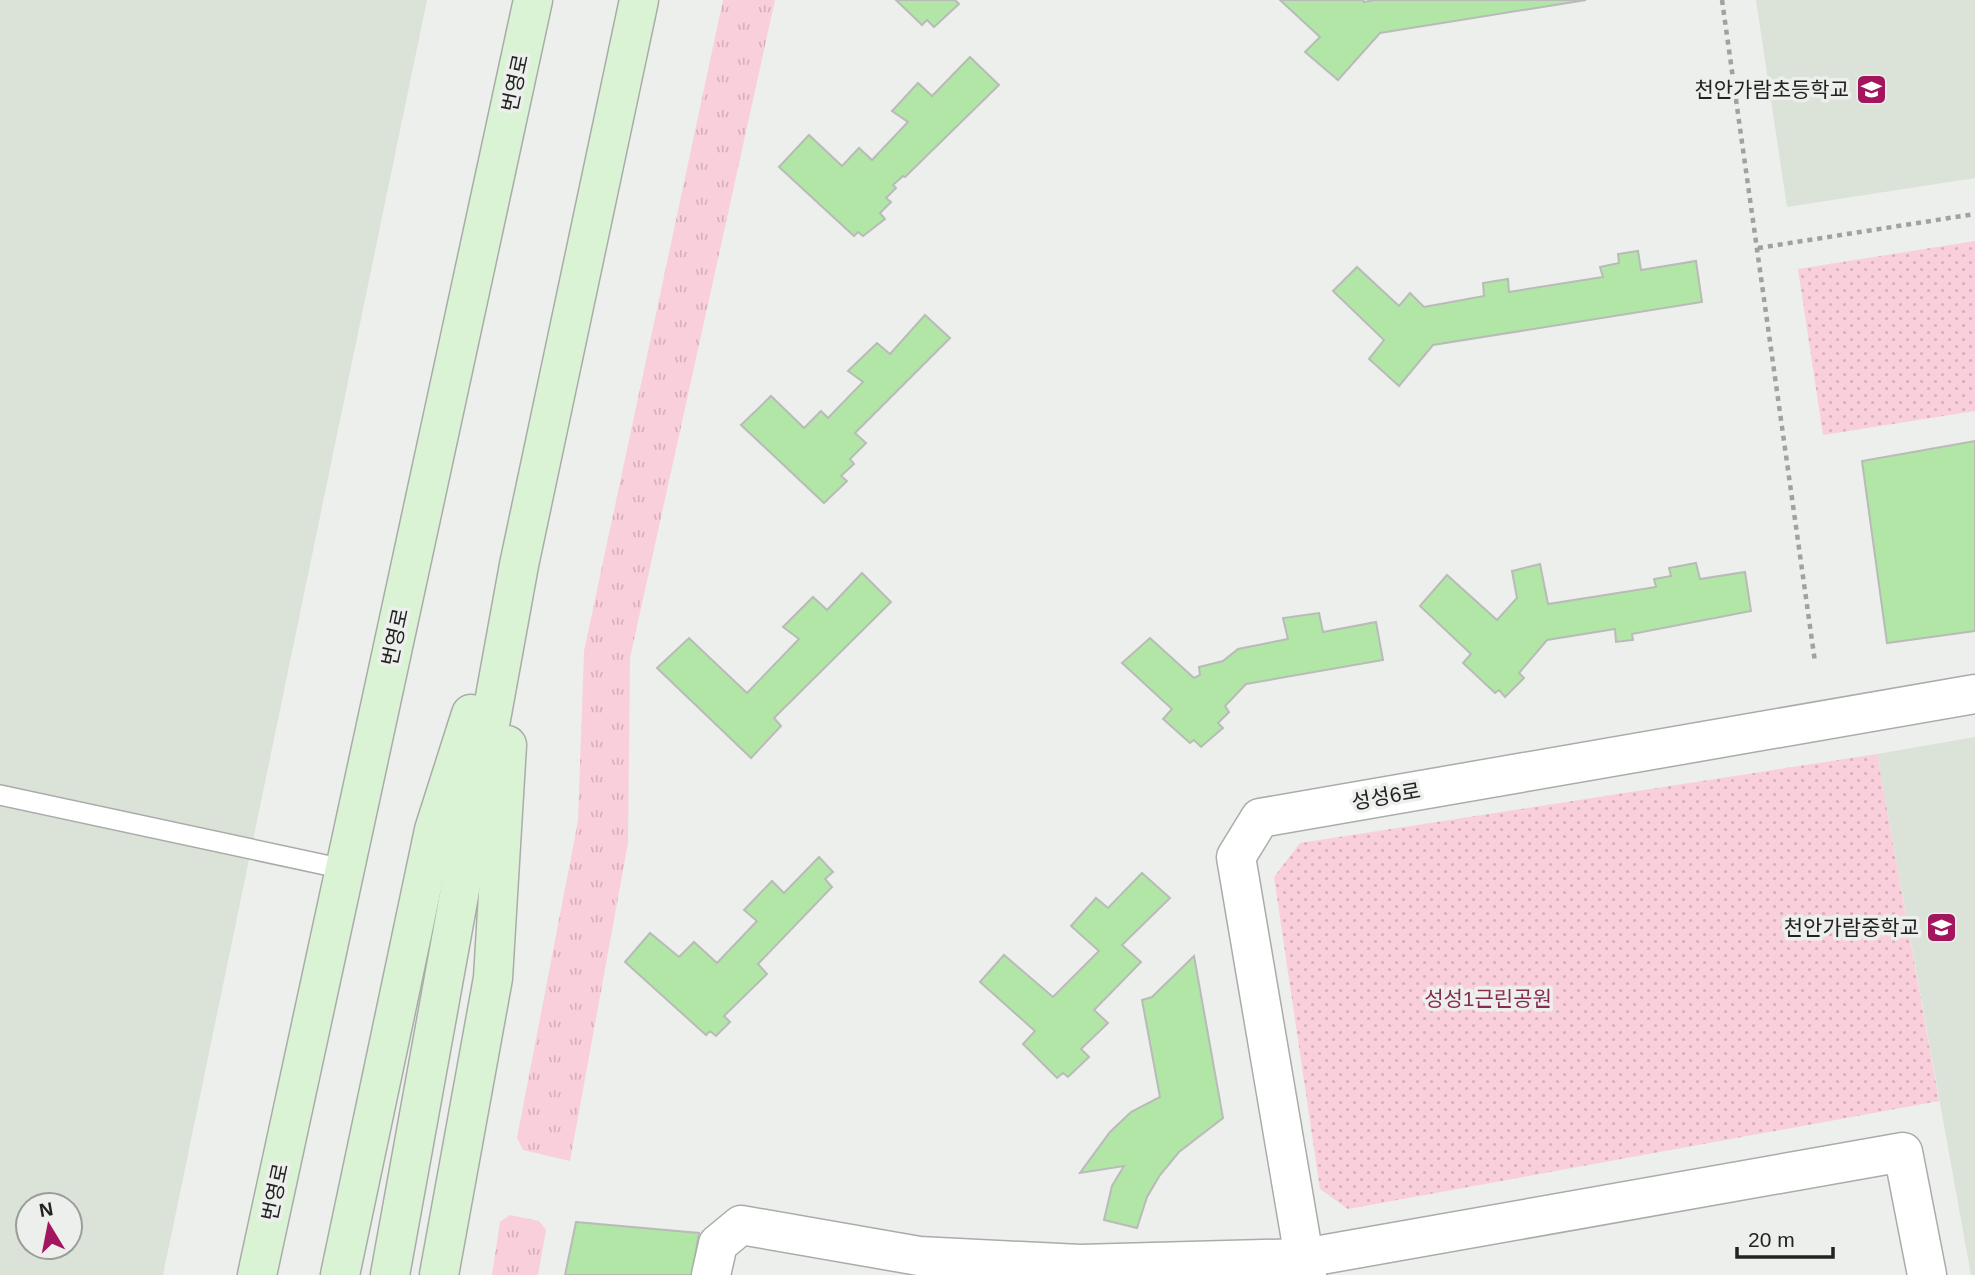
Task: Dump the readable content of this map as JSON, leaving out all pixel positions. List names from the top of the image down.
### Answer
{
  "streets": {
    "main road": ["번영로"],
    "street": ["성성6로"]
  },
  "parks": ["성성1근린공원"],
  "places": {
    "school or university": ["천안가람초등학교", "천안가람중학교"]
  },
  "scale_bar": "20 m",
  "north": "top"
}
